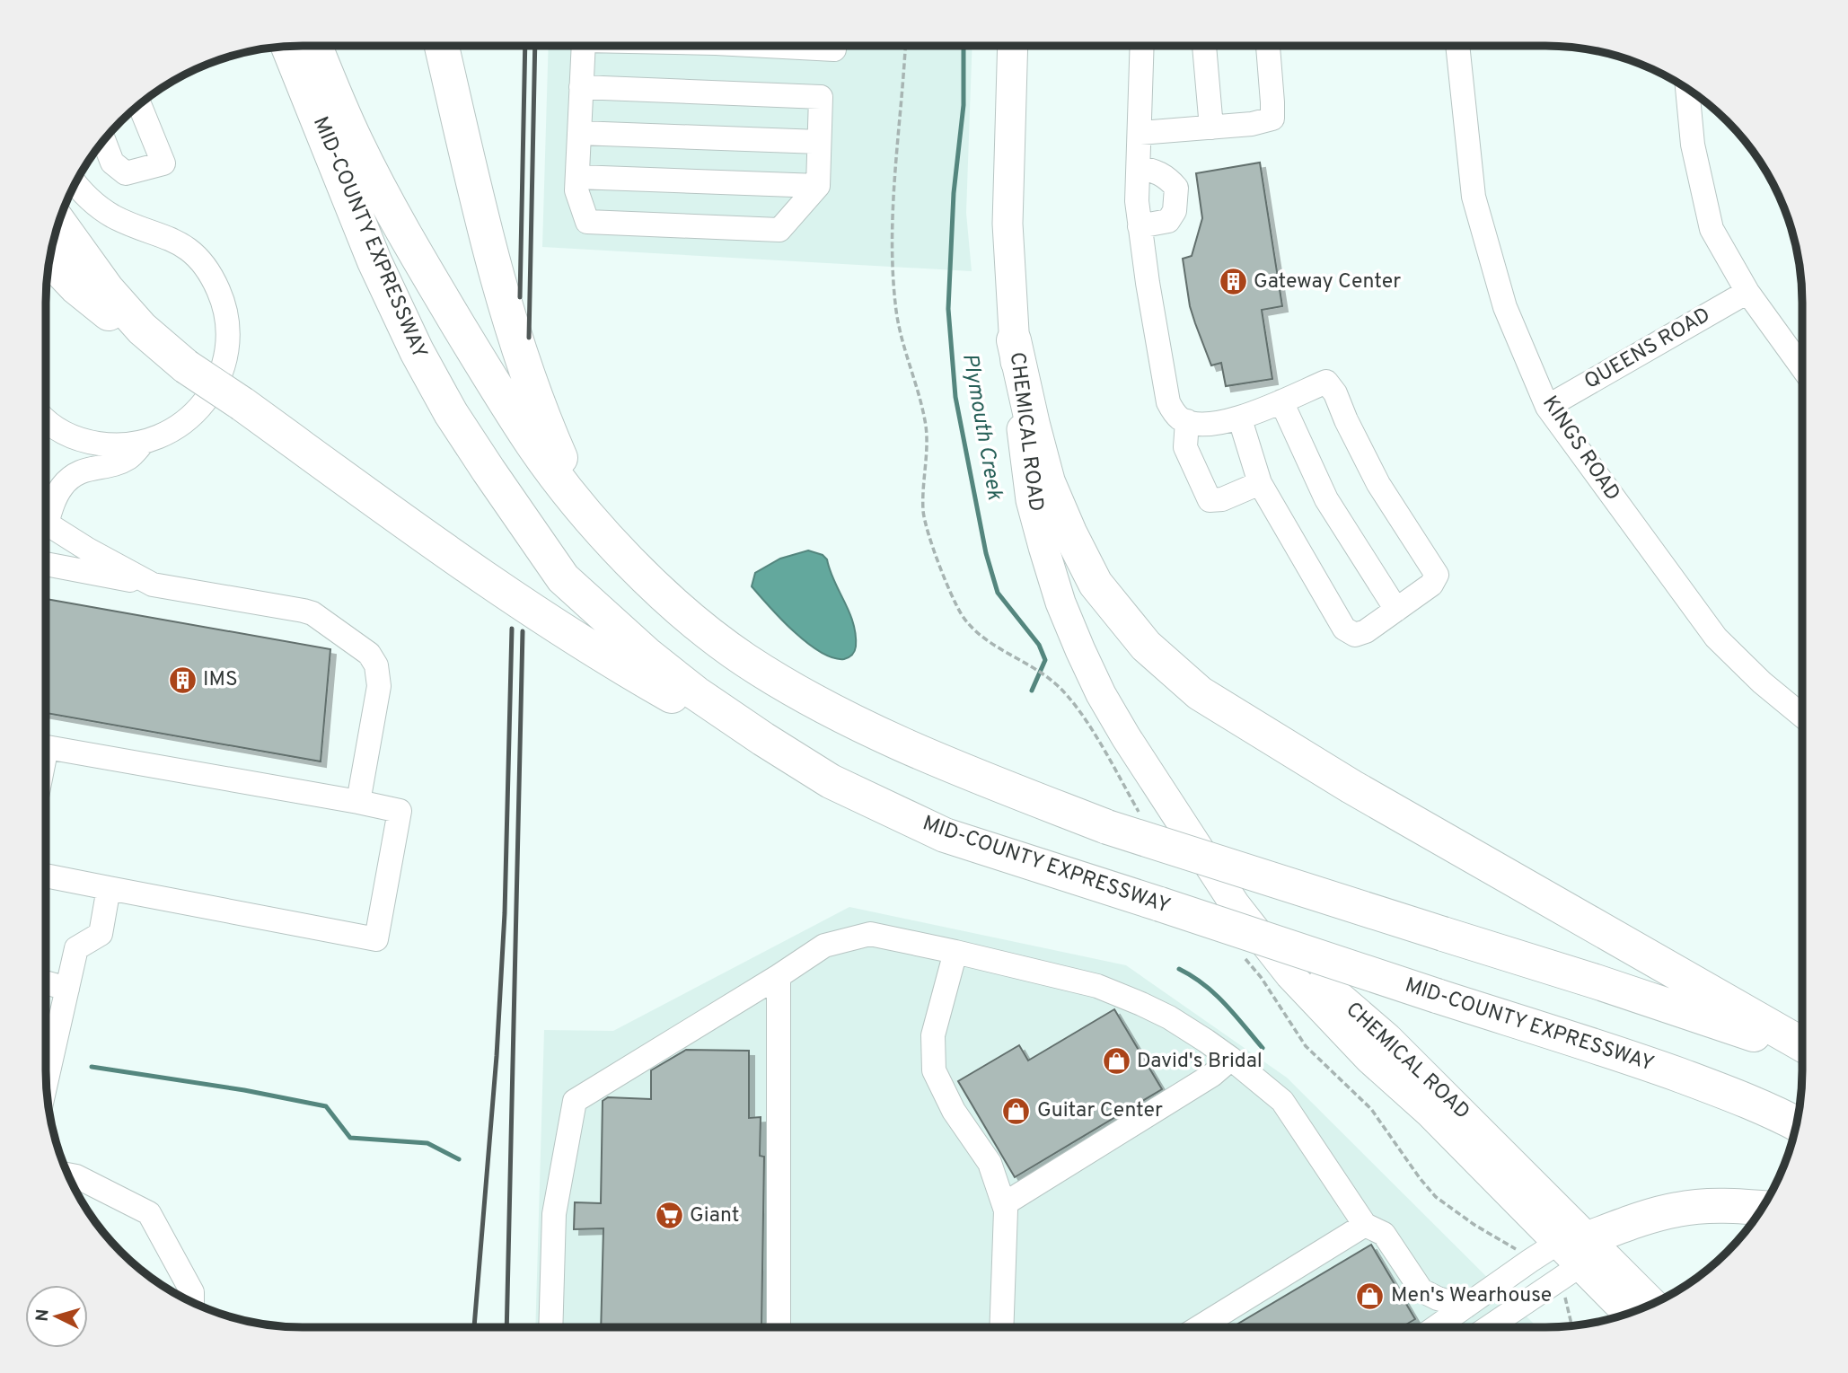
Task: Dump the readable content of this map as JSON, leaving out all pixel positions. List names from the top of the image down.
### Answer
{
  "streets": {
    "highway": ["MID-COUNTY EXPRESSWAY"],
    "main road": ["CHEMICAL ROAD"],
    "street": ["QUEENS ROAD", "KINGS ROAD"]
  },
  "crossings": [
    ["QUEENS ROAD", "KINGS ROAD"]
  ],
  "water": ["Plymouth Creek"],
  "places": {
    "building": ["Gateway Center", "IMS"],
    "shop": ["David's Bridal", "Guitar Center", "Men's Wearhouse"],
    "supermarket": ["Giant"]
  },
  "north": "left"
}
